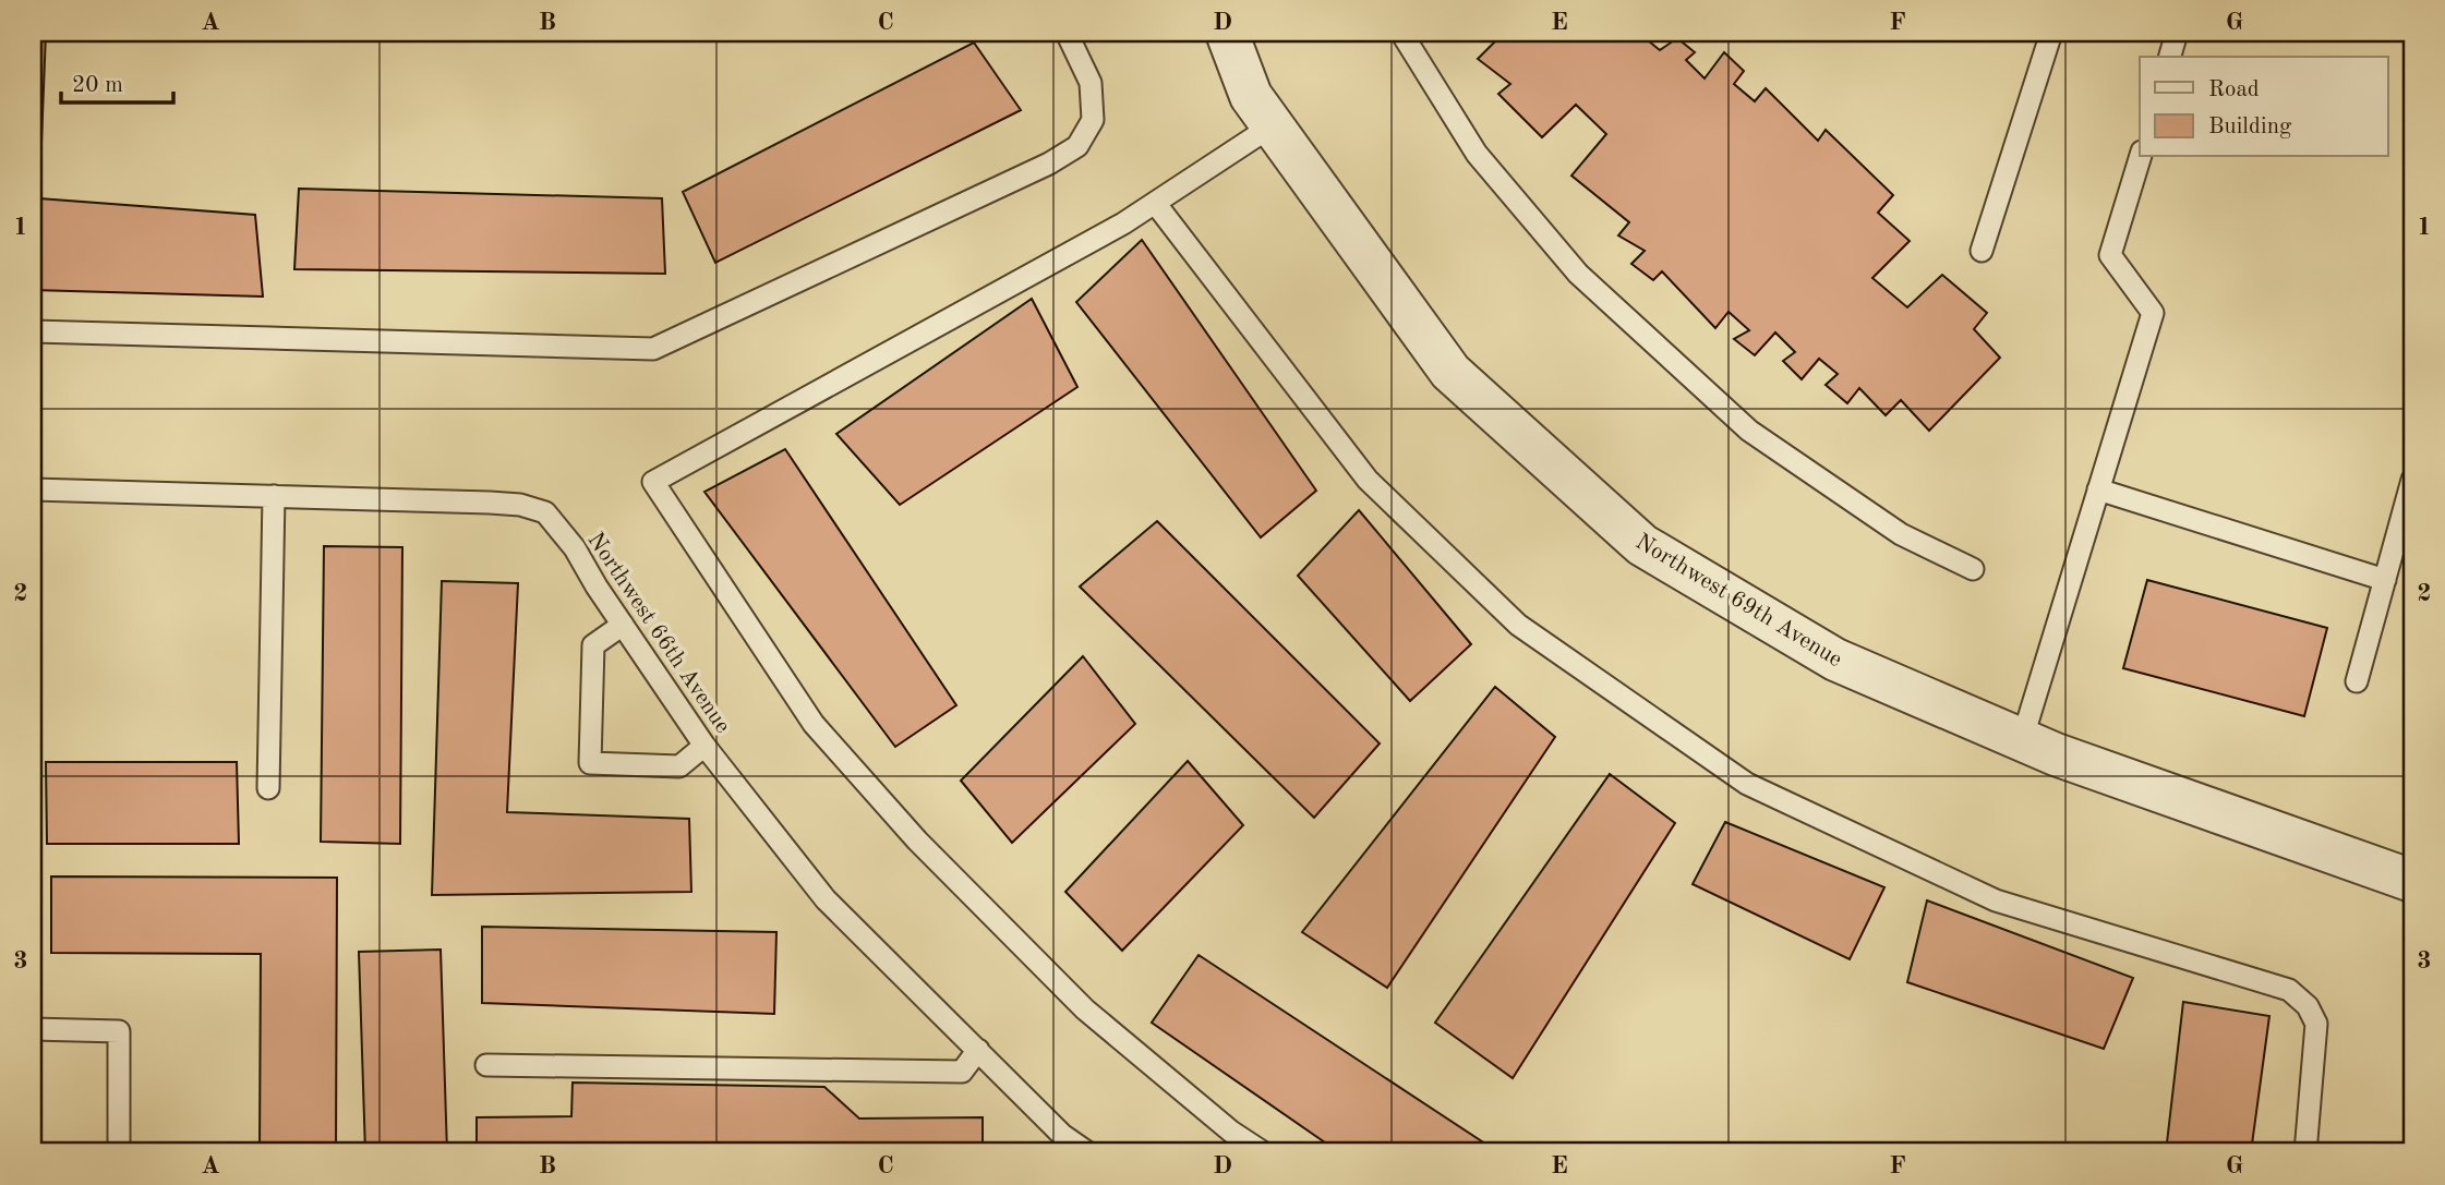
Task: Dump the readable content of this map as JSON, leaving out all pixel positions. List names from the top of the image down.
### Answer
{
  "streets": {
    "street": ["Northwest 69th Avenue"],
    "lane": ["Northwest 66th Avenue"]
  },
  "legend": ["Road", "Building"],
  "scale_bar": "20 m",
  "grid": {
    "columns": [
      "A",
      "B",
      "C",
      "D",
      "E",
      "F",
      "G"
    ],
    "rows": ["1", "2", "3"]
  }
}
